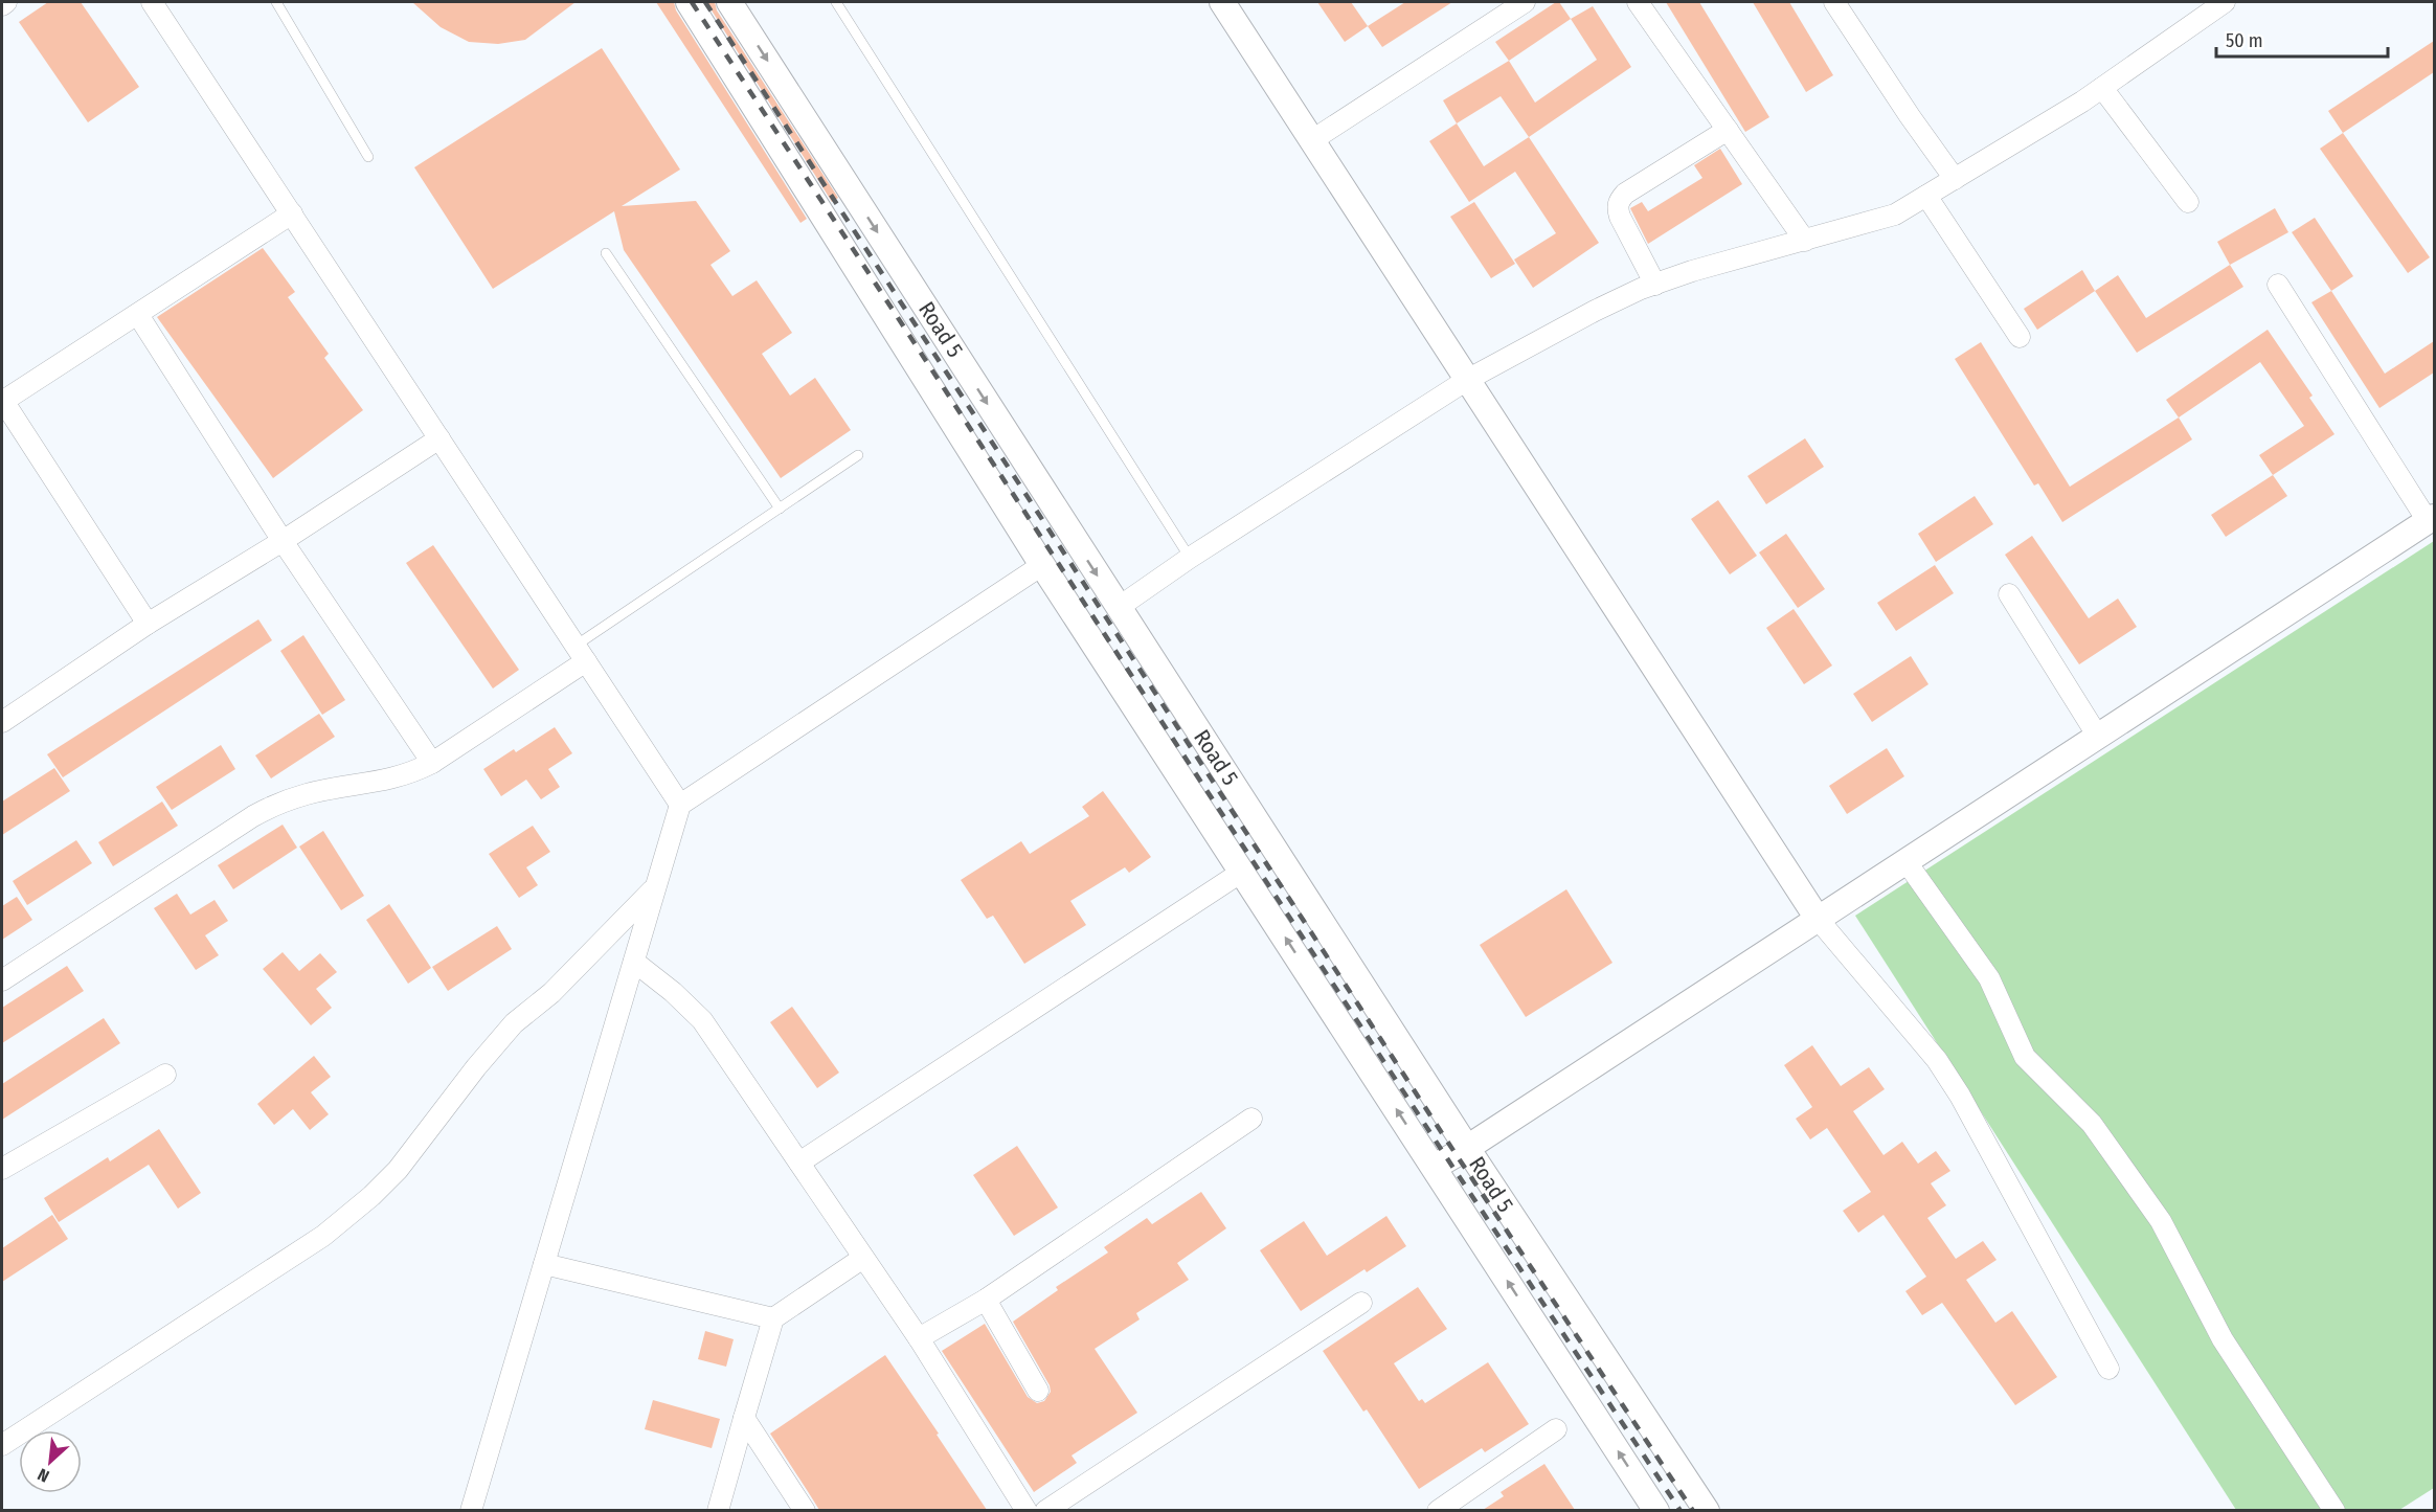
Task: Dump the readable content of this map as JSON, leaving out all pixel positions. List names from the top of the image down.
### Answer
{
  "streets": {
    "street": ["Road 5"]
  },
  "scale_bar": "50 m",
  "north": "bottom left"
}
